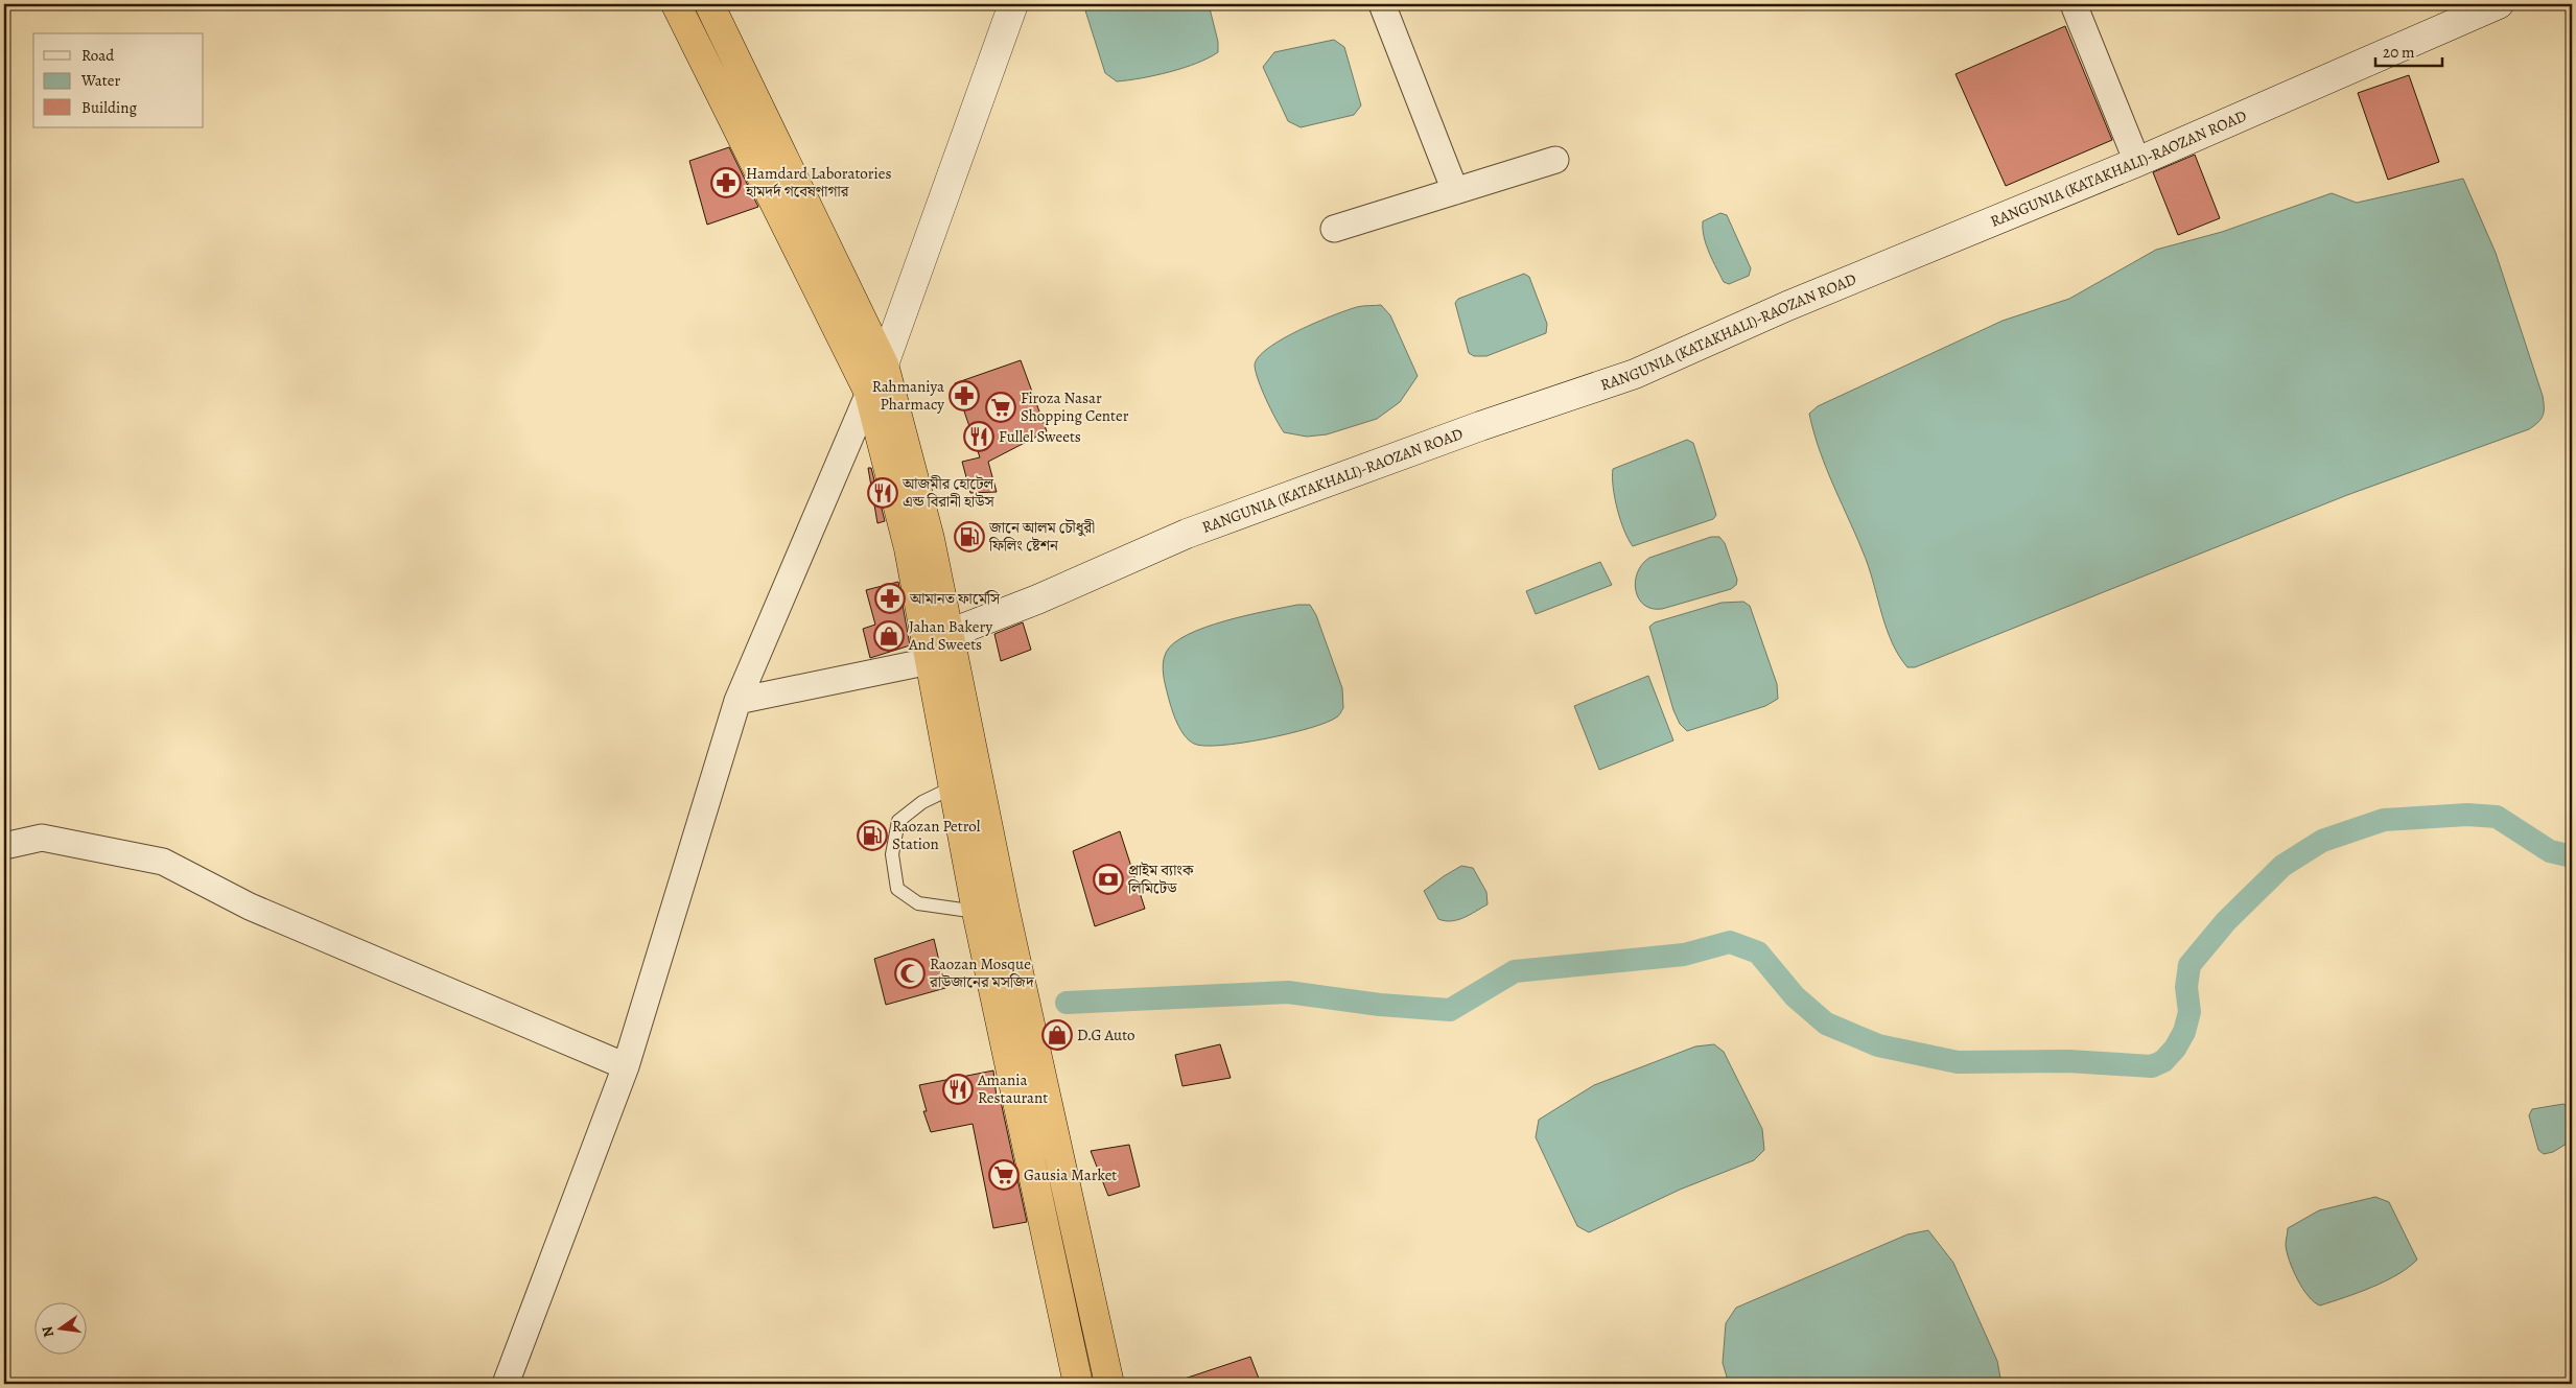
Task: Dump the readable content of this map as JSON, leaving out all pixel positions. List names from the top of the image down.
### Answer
{
  "streets": {
    "main road": ["RANGUNIA (KATAKHALI)-RAOZAN ROAD"]
  },
  "places": {
    "pharmacy": ["Hamdard Laboratories হামদর্দ গবেষণাগার", "Rahmaniya Pharmacy", "আমানত ফার্মেসি"],
    "supermarket": ["Firoza Nasar Shopping Center", "Gausia Market"],
    "restaurant": ["Fullel Sweets", "আজমীর হোটেল এন্ড বিরানী হাউস", "Amania Restaurant"],
    "fuel station": ["জানে আলম চৌধুরী ফিলিং ষ্টেশন", "Raozan Petrol Station"],
    "shop": ["Jahan Bakery And Sweets", "D.G Auto"],
    "bank": ["প্রাইম ব্যাংক লিমিটেড"],
    "mosque": ["Raozan Mosque রাউজানের মসজিদ"]
  },
  "legend": ["Road", "Water", "Building"],
  "scale_bar": "20 m",
  "north": "left"
}
